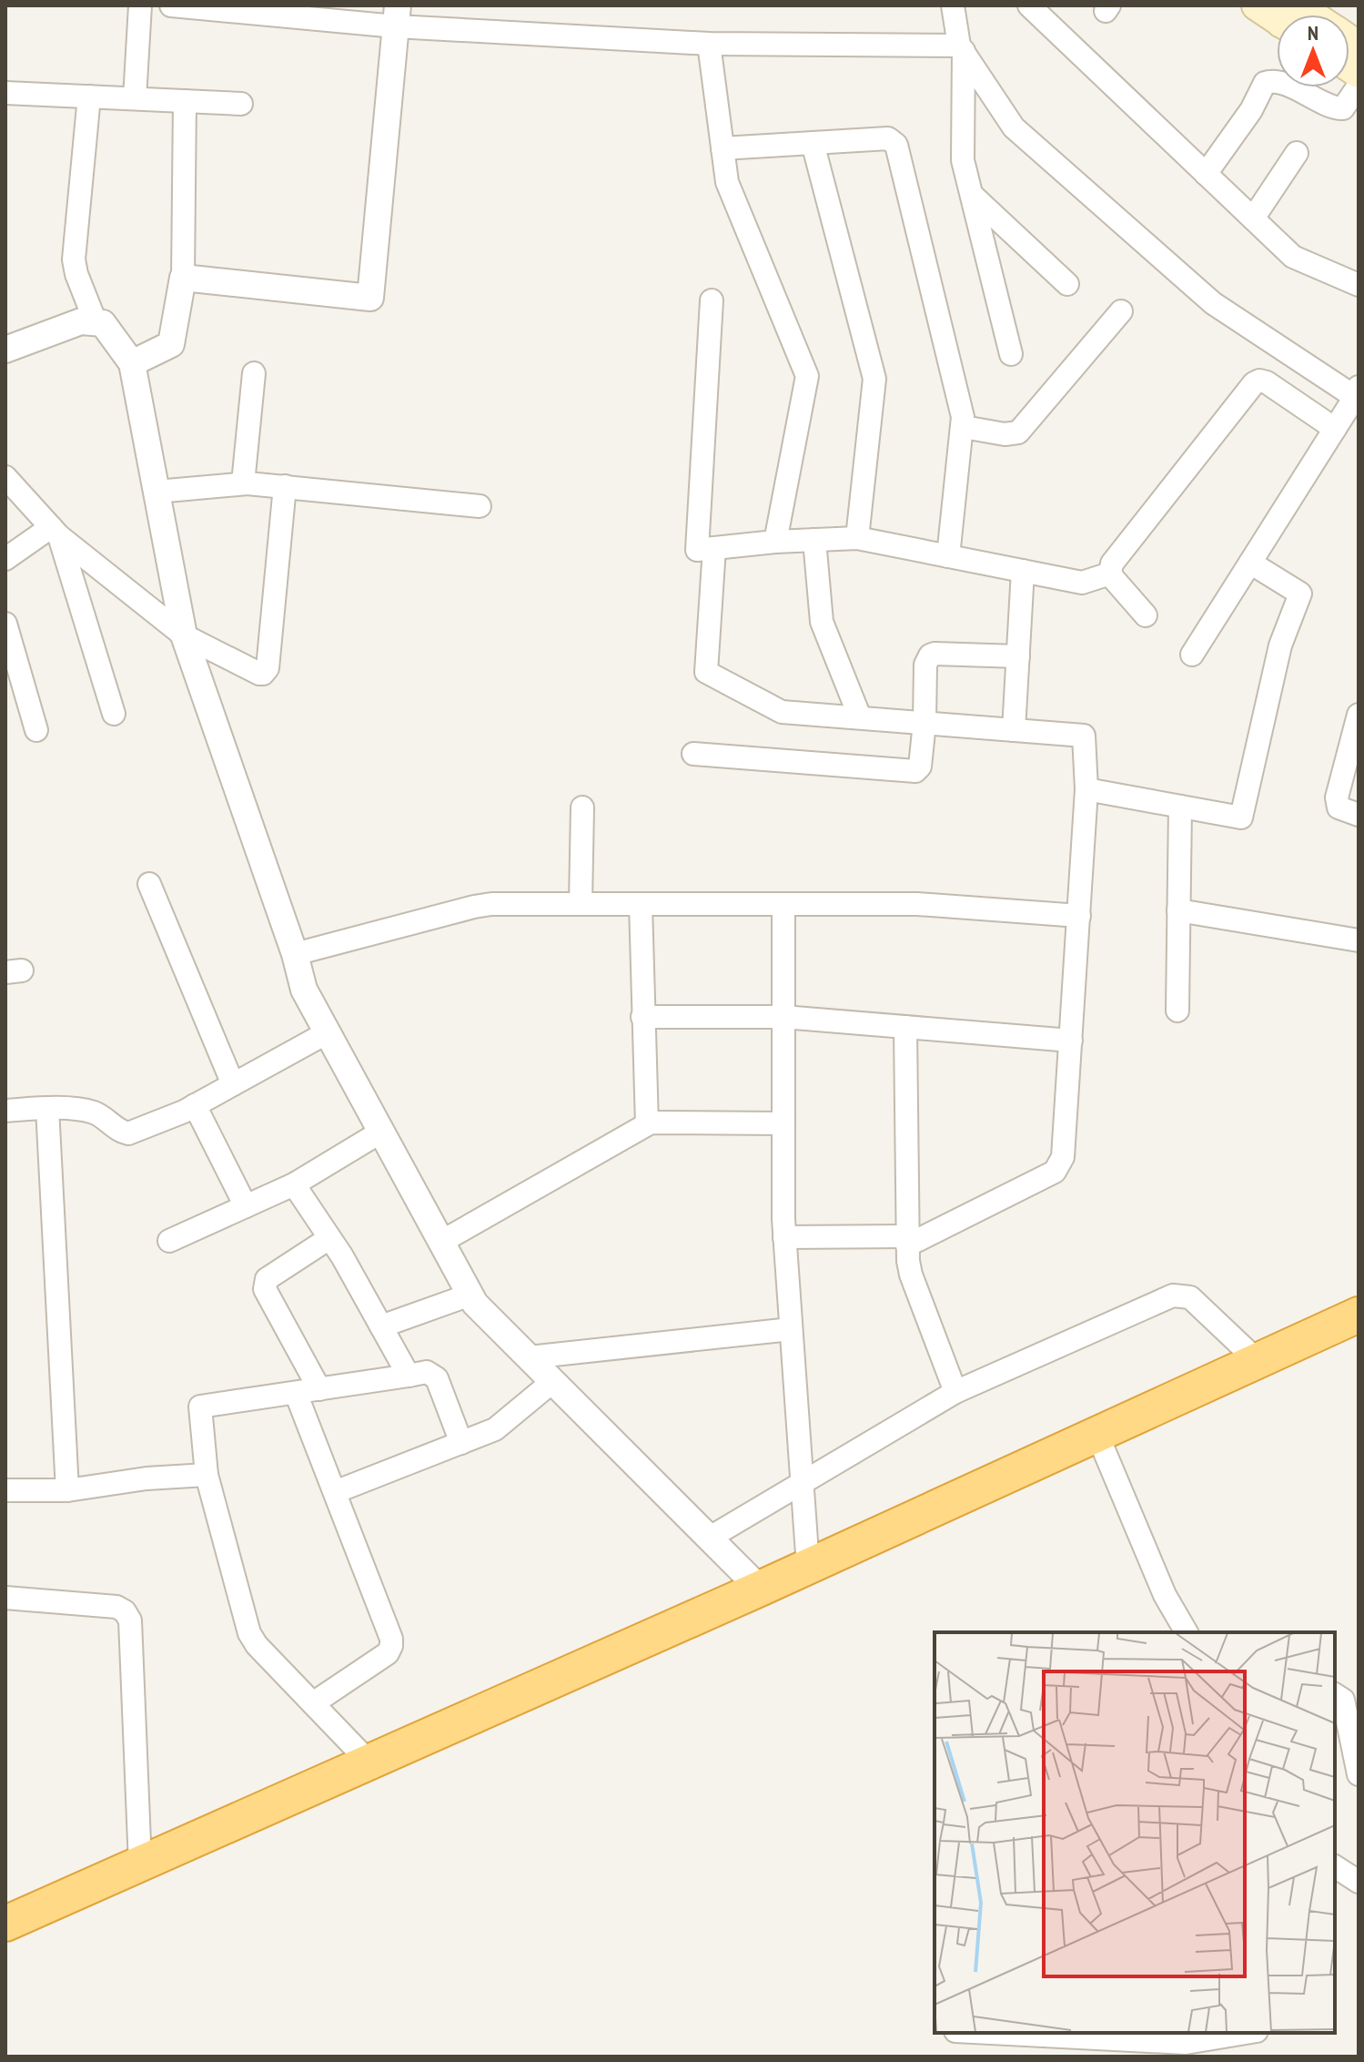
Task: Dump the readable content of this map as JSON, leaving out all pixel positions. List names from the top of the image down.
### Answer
{
  "north": "top"
}
